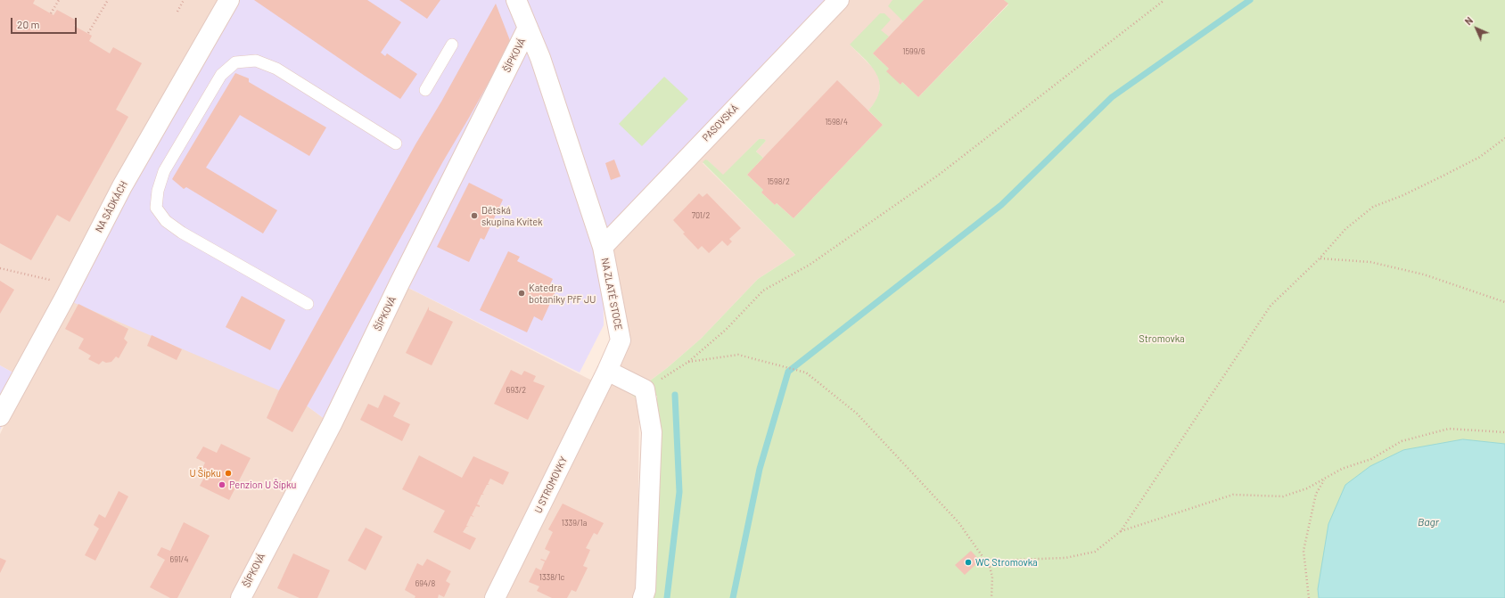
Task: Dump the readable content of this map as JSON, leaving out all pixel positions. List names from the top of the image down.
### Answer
{
  "streets": {
    "street": [
      "ŠÍPKOVÁ",
      "PASOVSKÁ",
      "NA SÁDKÁCH",
      "NA ZLATÉ STOCE",
      "U STROMOVKY"
    ]
  },
  "crossings": [
    ["ŠÍPKOVÁ", "NA ZLATÉ STOCE"],
    ["PASOVSKÁ", "NA ZLATÉ STOCE"],
    ["NA ZLATÉ STOCE", "U STROMOVKY"]
  ],
  "water": ["Bagr"],
  "parks": ["Stromovka"],
  "places": [
    "Dětská skupina Kvítek",
    "Katedra botaniky PřF JU",
    "U Šípku",
    "Penzion U Šípku",
    "WC Stromovka"
  ],
  "house_numbers": [
    "1599/6",
    "1598/4",
    "1598/2",
    "701/2",
    "693/2",
    "1339/1a",
    "691/4",
    "1338/1c",
    "694/8"
  ],
  "scale_bar": "20 m",
  "north": "top left"
}
